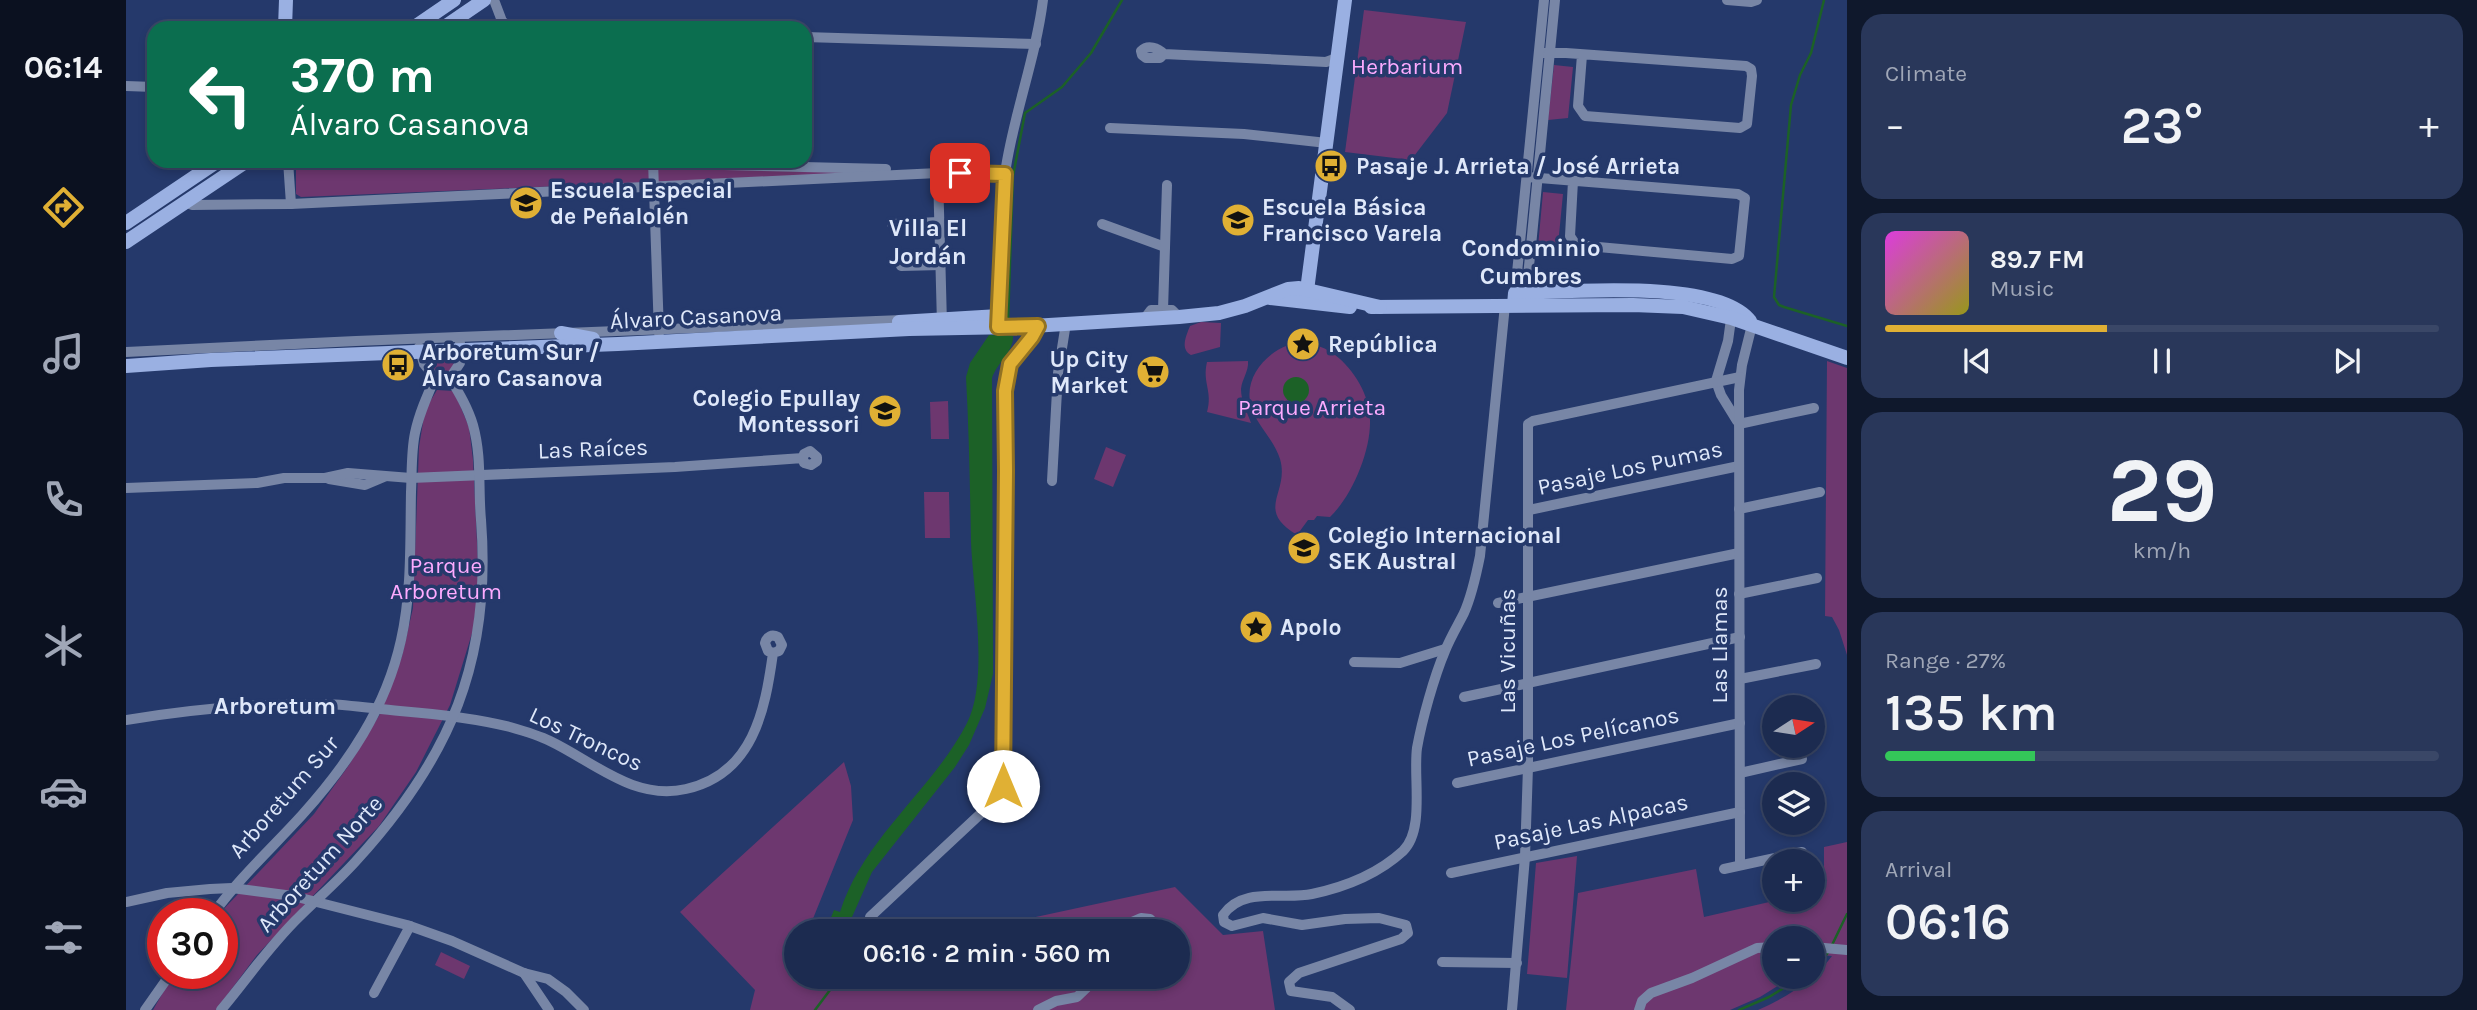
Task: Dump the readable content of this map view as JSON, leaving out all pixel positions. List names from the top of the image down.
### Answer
{
  "streets": {
    "street": [
      "Álvaro Casanova",
      "Las Raíces",
      "Pasaje Los Pumas",
      "Las Llamas",
      "Las Vicuñas",
      "Pasaje Los Pelícanos",
      "Los Troncos",
      "Arboretum Sur",
      "Pasaje Las Alpacas",
      "Arboretum Norte"
    ]
  },
  "crossings": [
    ["Álvaro Casanova", "Las Llamas"],
    ["Las Raíces", "Arboretum Sur"],
    ["Las Raíces", "Arboretum Norte"],
    ["Pasaje Los Pumas", "Las Llamas"],
    ["Pasaje Los Pumas", "Las Vicuñas"],
    ["Las Llamas", "Las Vicuñas"],
    ["Las Llamas", "Pasaje Los Pelícanos"],
    ["Las Llamas", "Pasaje Las Alpacas"],
    ["Las Vicuñas", "Pasaje Los Pelícanos"],
    ["Las Vicuñas", "Pasaje Las Alpacas"],
    ["Los Troncos", "Arboretum Sur"],
    ["Los Troncos", "Arboretum Norte"]
  ],
  "districts": ["Villa El Jordán", "Condominio Cumbres", "Arboretum"],
  "parks": ["Herbarium", "Parque Arrieta", "Parque Arboretum"],
  "places": {
    "bus stop": ["Pasaje J. Arrieta / José Arrieta", "Arboretum Sur / Álvaro Casanova"],
    "school or university": [
      "Escuela Especial de Peñalolén",
      "Escuela Básica Francisco Varela",
      "Colegio Epullay Montessori",
      "Colegio Internacional SEK Austral"
    ],
    "place": ["República", "Apolo"],
    "supermarket": ["Up City Market"]
  },
  "north": "right",
  "page": {
    "tabs": "06:14",
    "tile": [
      "Climate",
      ["29", "km/h"],
      ["Range · 27%", "135 km"],
      ["Arrival", "06:16"]
    ],
    "turn": ["370 m", "Álvaro Casanova"],
    "heat": ["−", "23°", "+"],
    "song": ["89.7 FM", "Music"],
    "map_buttons": ["+", "−"],
    "limit": "30",
    "trip": "06:16 · 2 min · 560 m"
  }
}
